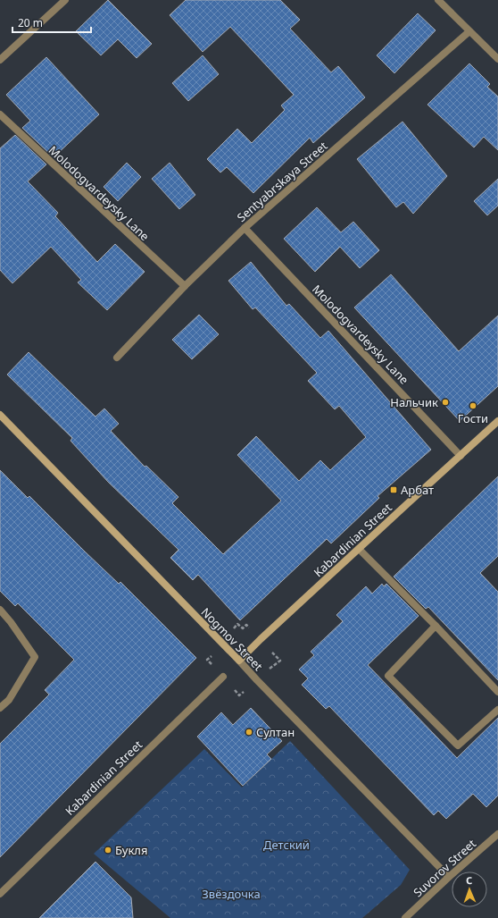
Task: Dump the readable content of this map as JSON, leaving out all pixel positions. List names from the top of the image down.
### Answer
{
  "streets": {
    "street": [
      "Sentyabrskaya Street",
      "Molodogvardeysky Lane",
      "Kabardinian Street",
      "Nogmov Street",
      "Suvorov Street"
    ]
  },
  "crossings": [
    ["Sentyabrskaya Street", "Molodogvardeysky Lane"],
    ["Molodogvardeysky Lane", "Kabardinian Street"],
    ["Kabardinian Street", "Nogmov Street"],
    ["Nogmov Street", "Suvorov Street"]
  ],
  "parks": ["Детский", "Звёздочка"],
  "places": {
    "other": [
      "Нальчик",
      "Гости",
      "Султан",
      "Букля"
    ],
    "transit": ["Арбат"]
  },
  "scale_bar": "20 m",
  "north": "top"
}
